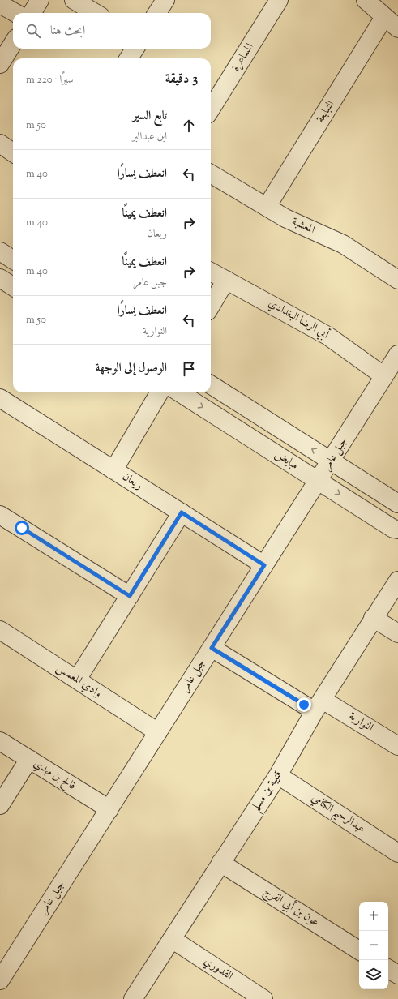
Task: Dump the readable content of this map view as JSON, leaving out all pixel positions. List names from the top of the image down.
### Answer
{
  "streets": {
    "street": [
      "المساعرة",
      "التبابعة",
      "المعشبة",
      "أبي الرضا البغدادي",
      "جبل عامر",
      "مبايض",
      "ريعان",
      "وادي المغمس",
      "النوارية",
      "فالح بن مهدي",
      "قتيبة بن مسلم",
      "عبدالرحيم الكتامي",
      "عون بن أبي الفرج",
      "القدوري"
    ]
  },
  "crossings": [
    ["التبابعة", "المعشبة"],
    ["أبي الرضا البغدادي", "جبل عامر"],
    ["جبل عامر", "مبايض"],
    ["جبل عامر", "ريعان"],
    ["جبل عامر", "وادي المغمس"],
    ["جبل عامر", "النوارية"],
    ["جبل عامر", "فالح بن مهدي"],
    ["النوارية", "قتيبة بن مسلم"],
    ["قتيبة بن مسلم", "عبدالرحيم الكتامي"],
    ["قتيبة بن مسلم", "عون بن أبي الفرج"],
    ["قتيبة بن مسلم", "القدوري"]
  ],
  "page": {
    "search": "ابحث هنا",
    "heading": ["3 دقيقة", "سيرًا · 220 m"],
    "list": [
      ["تابع السير", "ابن عبدالبر", "50 m"],
      ["انعطف يسارًا", "40 m"],
      ["انعطف يمينًا", "ريعان", "40 m"],
      ["انعطف يمينًا", "جبل عامر", "40 m"],
      ["انعطف يسارًا", "النوارية", "50 m"],
      "الوصول إلى الوجهة"
    ],
    "map_buttons": ["+", "−"]
  }
}
